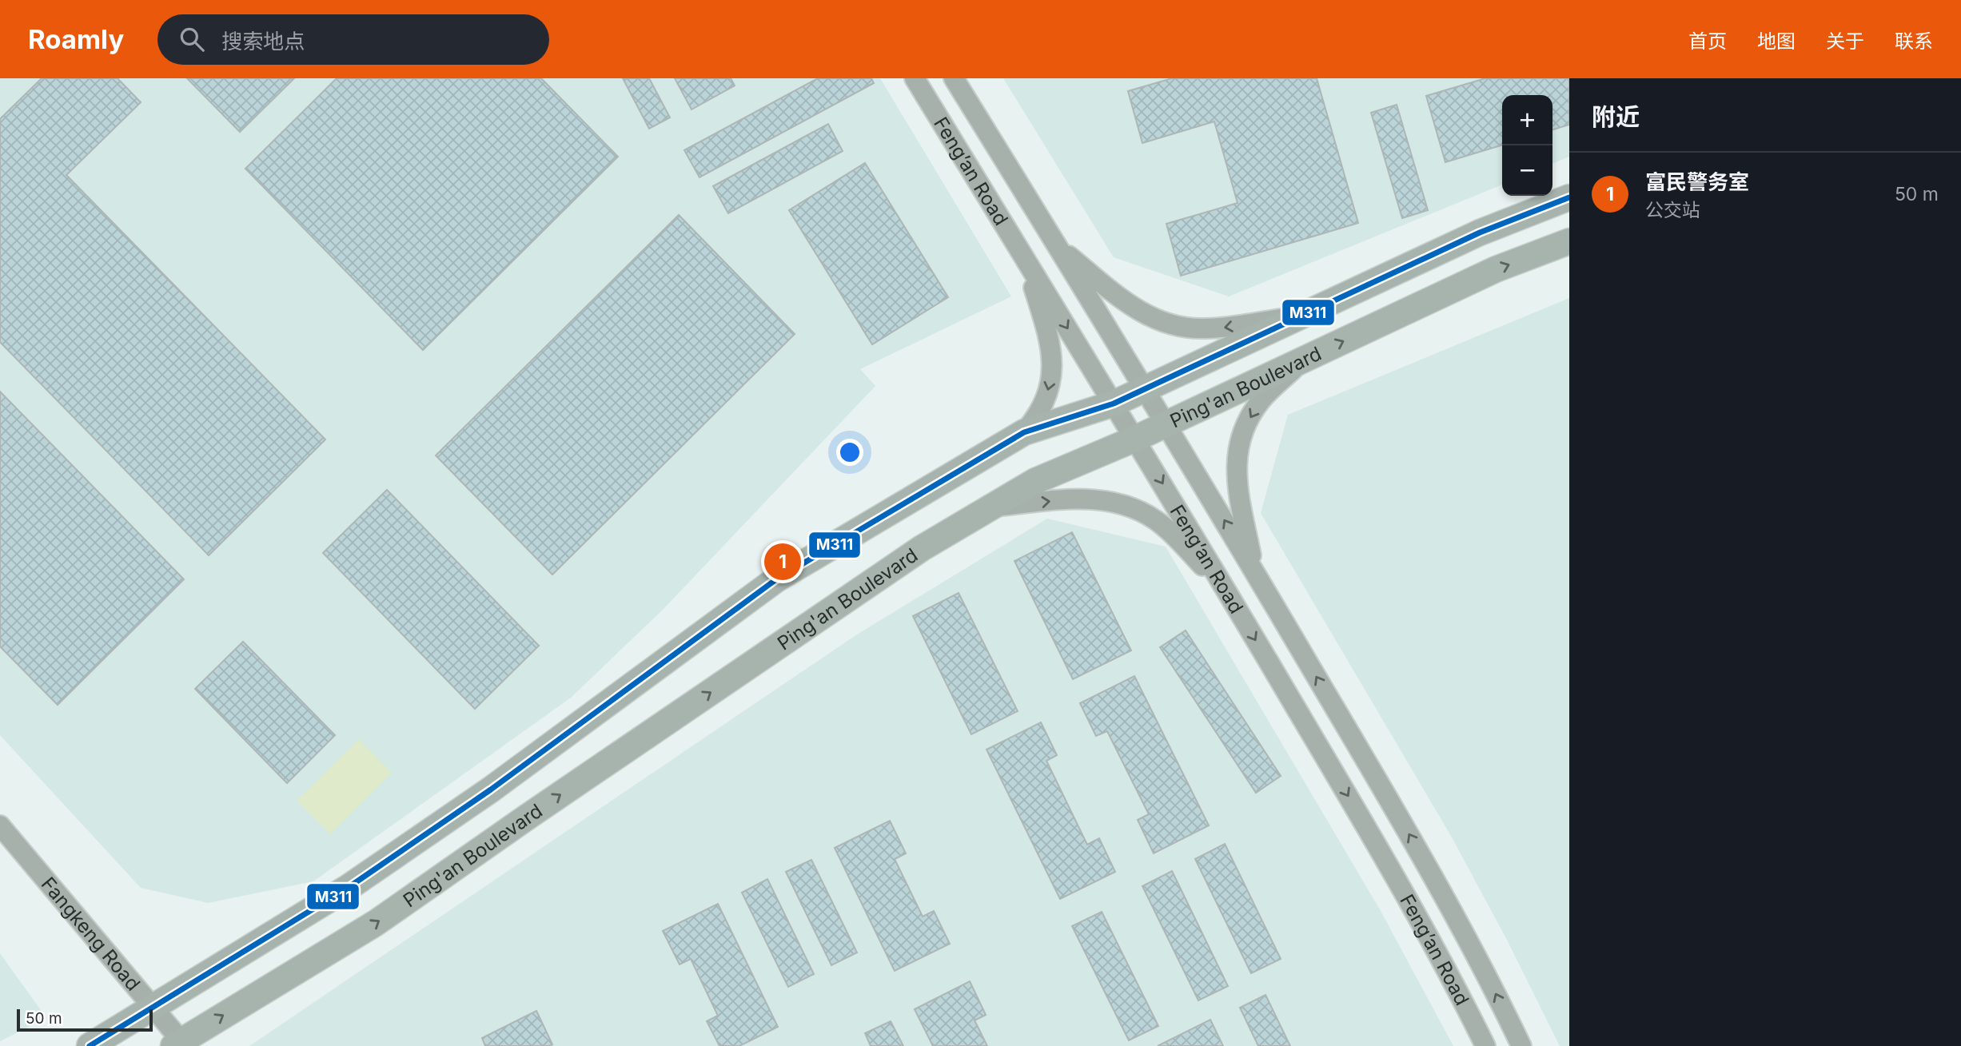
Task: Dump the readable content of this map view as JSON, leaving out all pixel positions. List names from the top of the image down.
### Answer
{
  "streets": {
    "main road": ["Ping'an Boulevard"],
    "street": ["Feng’an Road", "Fangkeng Road"]
  },
  "crossings": [
    ["Feng’an Road", "Ping'an Boulevard"],
    ["Ping'an Boulevard", "Fangkeng Road"]
  ],
  "lines": ["transit line M311"],
  "scale_bar": "50 m",
  "page": {
    "header": "Roamly",
    "search": "搜索地点",
    "nav": [
      "首页",
      "地图",
      "关于",
      "联系"
    ],
    "heading": "附近",
    "map_buttons": ["+", "−"],
    "list": [
      {
        "mark": "1",
        "name": "富民警务室",
        "note": "公交站",
        "value": "50 m"
      }
    ],
    "pins": "1",
    "scale": "50 m"
  }
}
